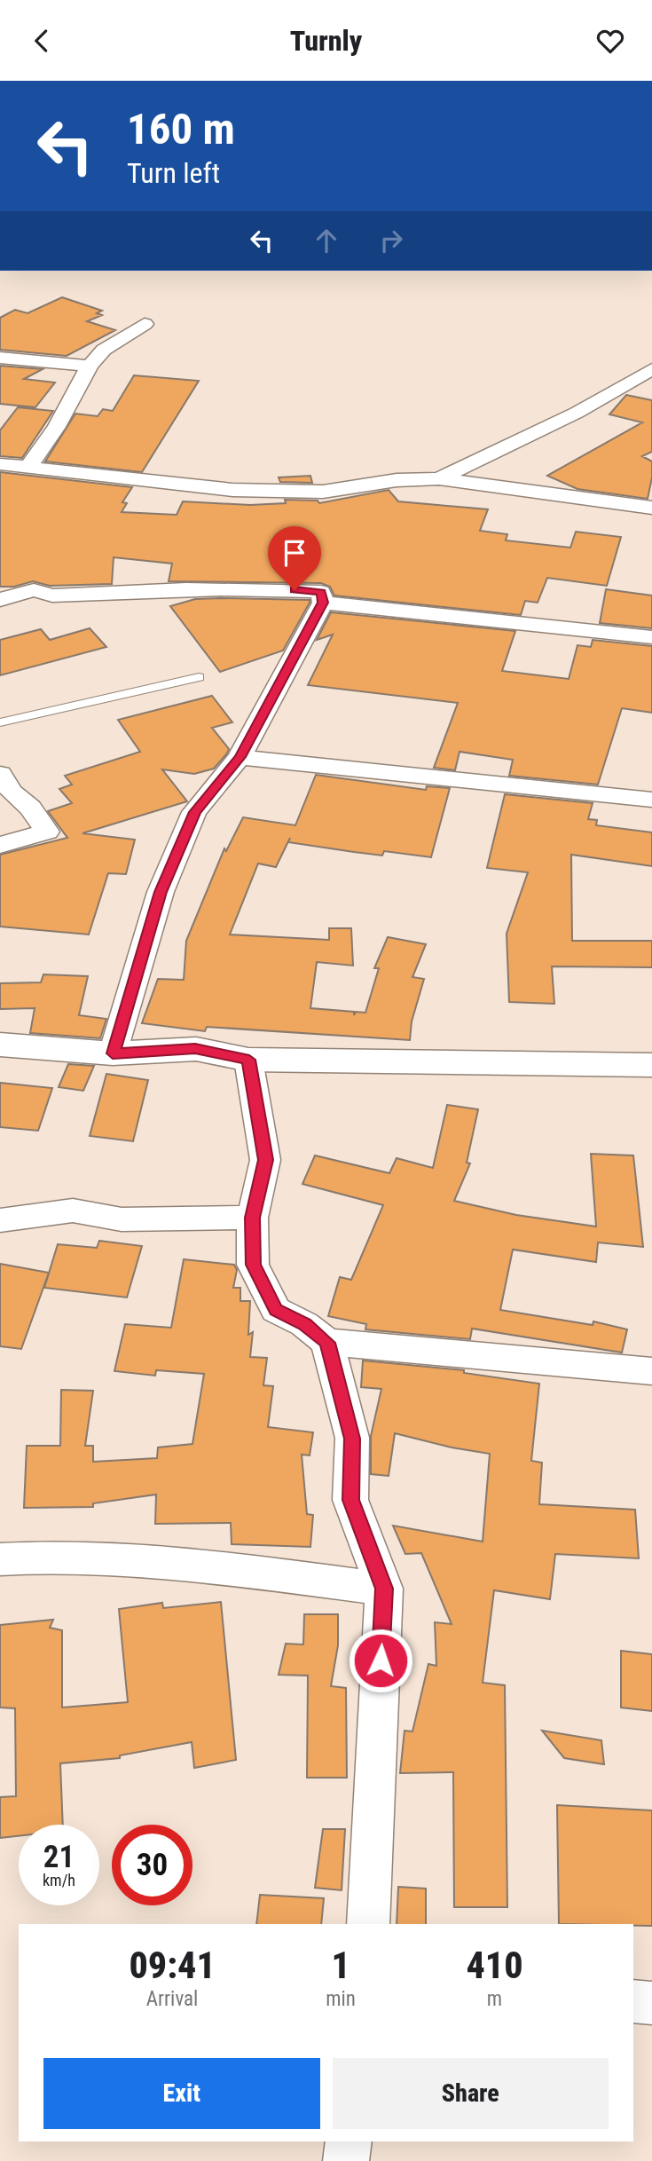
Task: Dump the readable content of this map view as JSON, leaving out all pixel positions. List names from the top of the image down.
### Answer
{
  "page": {
    "header": "Turnly",
    "turn": ["160 m", "Turn left"],
    "speed": "21 km/h",
    "limit": "30",
    "eta": [
      "09:41",
      "Arrival",
      "1",
      "min",
      "410",
      "m"
    ],
    "buttons": ["Exit", "Share"]
  }
}
